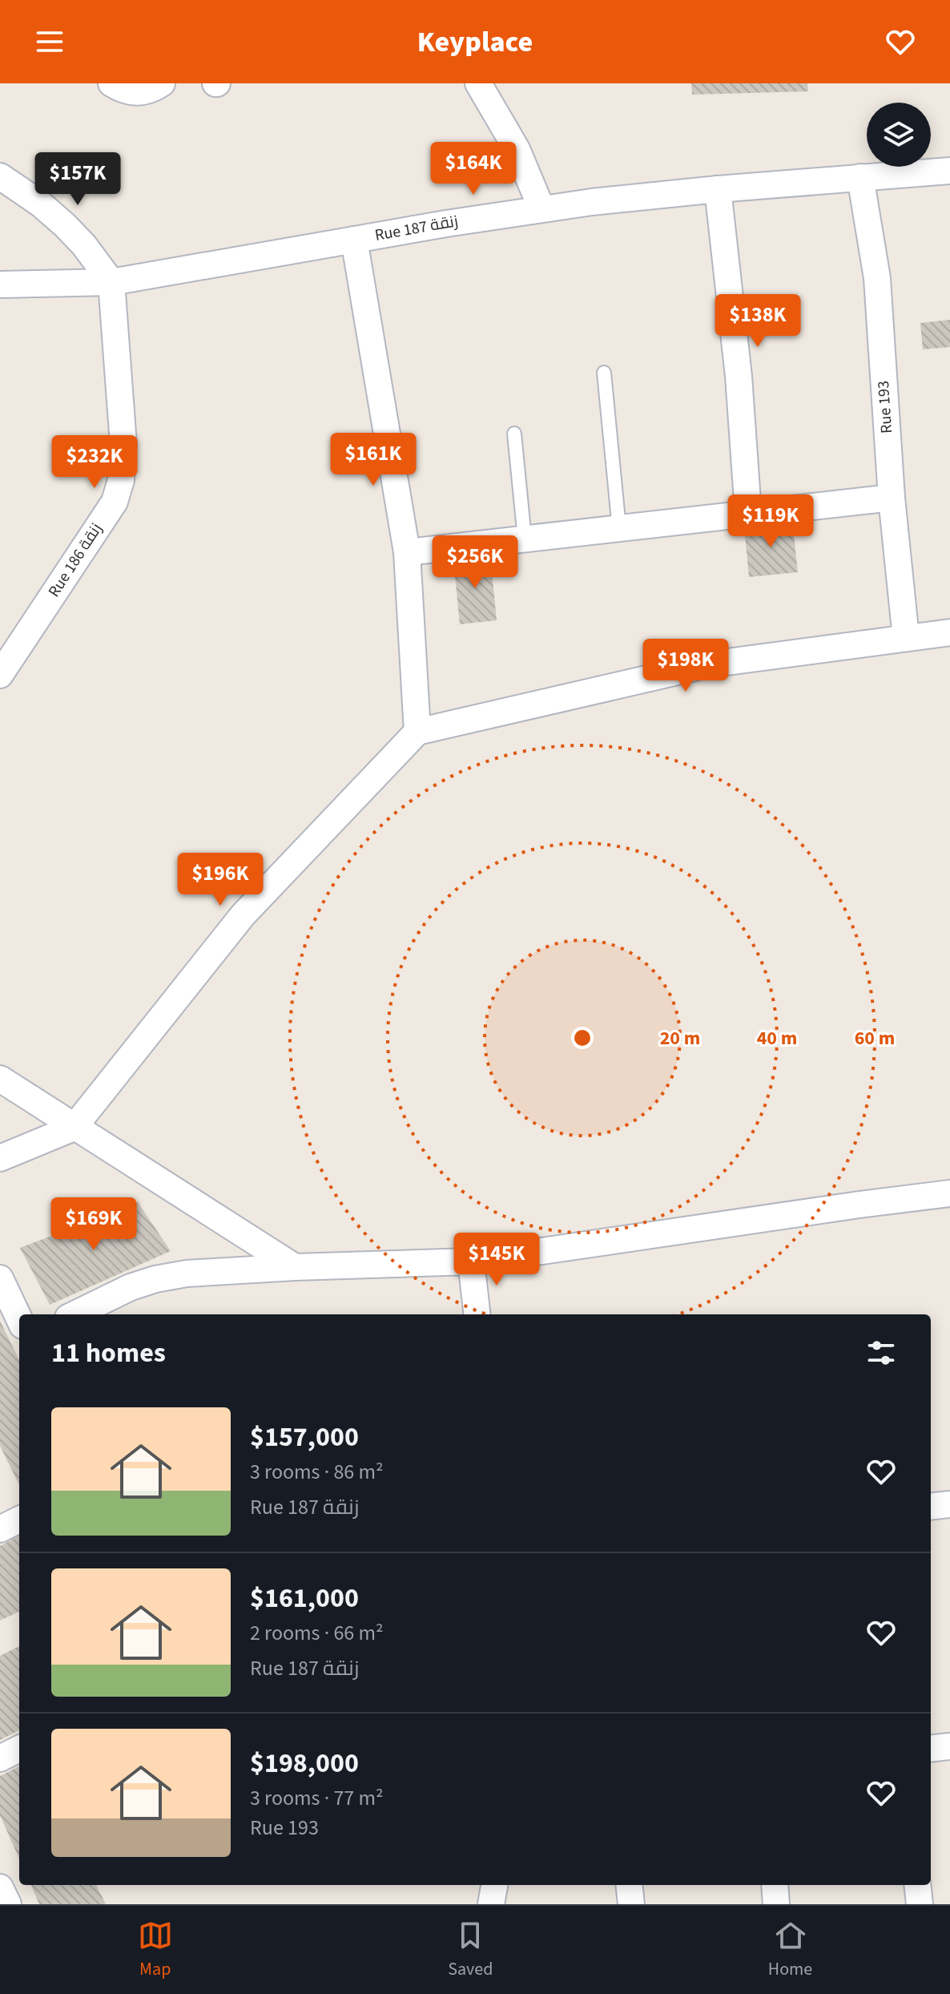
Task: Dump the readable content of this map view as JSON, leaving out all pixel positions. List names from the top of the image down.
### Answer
{
  "streets": {
    "street": ["Rue 187 زنقة", "Rue 193", "Rue 186 زنقة"]
  },
  "crossings": [
    ["Rue 187 زنقة", "Rue 193"],
    ["Rue 187 زنقة", "Rue 186 زنقة"]
  ],
  "page": {
    "header": "Keyplace",
    "price": [
      "$164K",
      "$157K",
      "$138K",
      "$161K",
      "$232K",
      "$119K",
      "$256K",
      "$198K",
      "$196K",
      "$169K",
      "$145K"
    ],
    "heading": "11 homes",
    "list": [
      {
        "name": "$157,000",
        "note": "3 rooms · 86 m² · Rue 187 زنقة"
      },
      {
        "name": "$161,000",
        "note": "2 rooms · 66 m² · Rue 187 زنقة"
      },
      {
        "name": "$198,000",
        "note": "3 rooms · 77 m² · Rue 193"
      }
    ],
    "tabs": ["Map", "Saved", "Home"]
  },
  "rings": ["20 m", "40 m", "60 m"]
}
